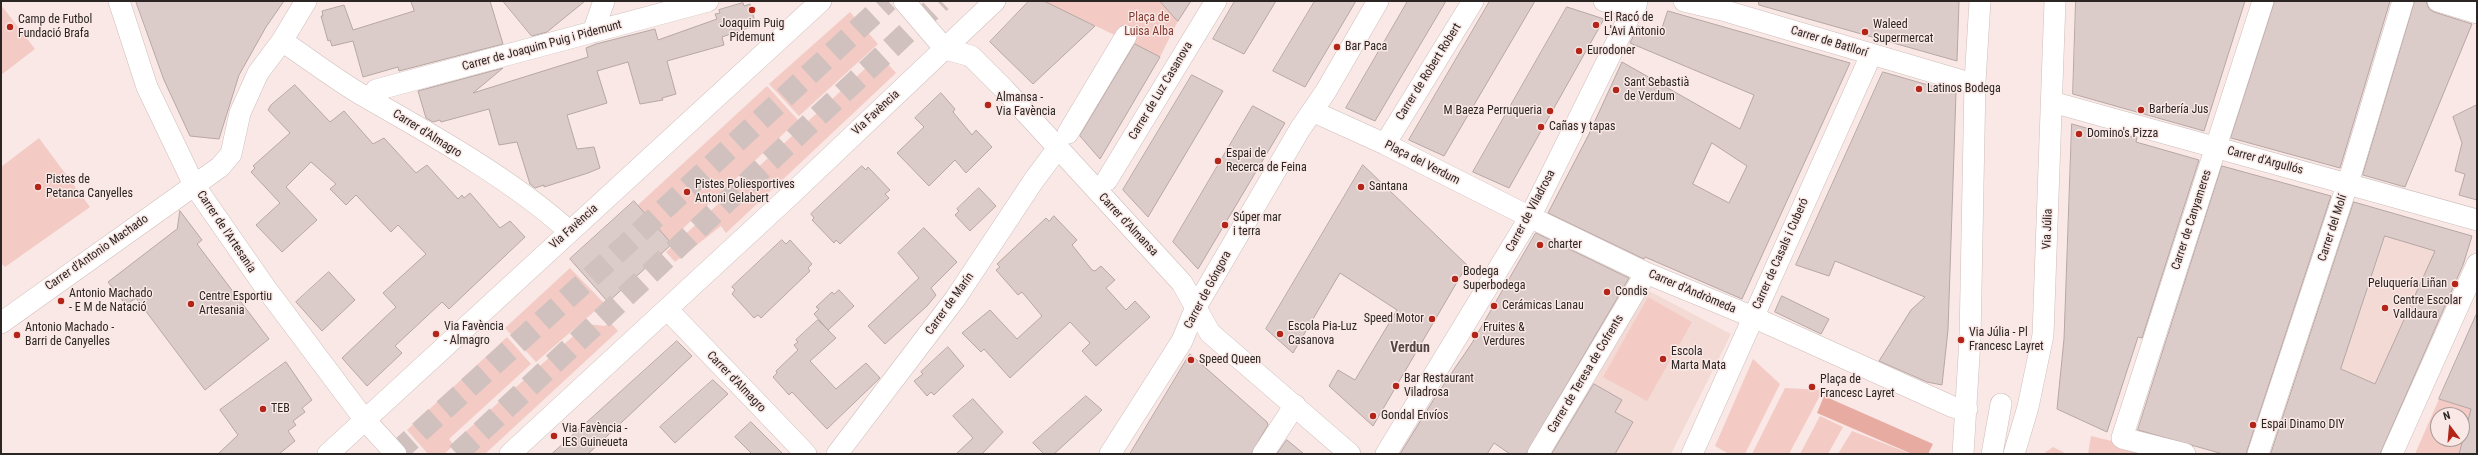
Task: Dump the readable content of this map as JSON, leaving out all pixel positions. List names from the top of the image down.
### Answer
{
  "streets": {
    "street": [
      "Carrer de Batllorí",
      "Carrer de Joaquim Puig i Pidemunt",
      "Carrer de Robert Robert",
      "Carrer de Luz Casanova",
      "Via Favència",
      "Carrer d'Almagro",
      "Carrer d'Argullós",
      "Plaça del Verdum",
      "Carrer de Viladrosa",
      "Carrer de Canyameres",
      "Carrer d'Almansa",
      "Carrer del Molí",
      "Via Júlia",
      "Carrer de l'Artesania",
      "Carrer d'Antonio Machado",
      "Carrer de Casals i Cuberó",
      "Carrer de Góngora",
      "Carrer d'Andròmeda",
      "Carrer de Marín",
      "Carrer de Teresa de Cofrents"
    ]
  },
  "crossings": [
    ["Carrer de Batllorí", "Carrer de Casals i Cuberó"],
    ["Carrer de Robert Robert", "Plaça del Verdum"],
    ["Via Favència", "Carrer d'Almagro"],
    ["Via Favència", "Carrer d'Almansa"],
    ["Via Favència", "Carrer de l'Artesania"],
    ["Carrer d'Almagro", "Carrer d'Antonio Machado"],
    ["Carrer d'Argullós", "Carrer de Canyameres"],
    ["Carrer d'Argullós", "Carrer del Molí"],
    ["Carrer d'Argullós", "Via Júlia"],
    ["Plaça del Verdum", "Carrer de Viladrosa"],
    ["Plaça del Verdum", "Carrer de Góngora"],
    ["Plaça del Verdum", "Carrer d'Andròmeda"],
    ["Carrer de Viladrosa", "Carrer d'Andròmeda"],
    ["Carrer d'Almansa", "Carrer de Góngora"],
    ["Carrer d'Almansa", "Carrer de Marín"],
    ["Carrer de l'Artesania", "Carrer d'Antonio Machado"],
    ["Carrer de Casals i Cuberó", "Carrer d'Andròmeda"],
    ["Carrer d'Andròmeda", "Carrer de Teresa de Cofrents"]
  ],
  "districts": ["Verdun"],
  "parks": ["Plaça de Luisa Alba"],
  "places": [
    "Joaquim Puig Pidemunt",
    "El Racó de L'Avi Antonio",
    "Camp de Futbol Fundació Brafa",
    "Waleed Supermercat",
    "Bar Paca",
    "Eurodoner",
    "Latinos Bodega",
    "Sant Sebastià de Verdum",
    "Almansa - Via Favència",
    "Barbería Jus",
    "M Baeza Perruqueria",
    "Cañas y tapas",
    "Domino's Pizza",
    "Espai de Recerca de Feina",
    "Pistes de Petanca Canyelles",
    "Santana",
    "Pistes Poliesportives Antoni Gelabert",
    "Súper mar i terra",
    "charter",
    "Bodega Superbodega",
    "Peluquería Liñan",
    "Condis",
    "Antonio Machado - E M de Natació",
    "Centre Esportiu Artesania",
    "Cerámicas Lanau",
    "Centre Escolar Valldaura",
    "Speed Motor",
    "Via Favència - Almagro",
    "Escola Pia-Luz Casanova",
    "Antonio Machado - Barri de Canyelles",
    "Fruites & Verdures",
    "Via Júlia - Pl Francesc Layret",
    "Escola Marta Mata",
    "Speed Queen",
    "Bar Restaurant Viladrosa",
    "Plaça de Francesc Layret",
    "TEB",
    "Gondal Envíos",
    "Espai Dinamo DIY",
    "Via Favència - IES Guineueta"
  ],
  "north": "top"
}
